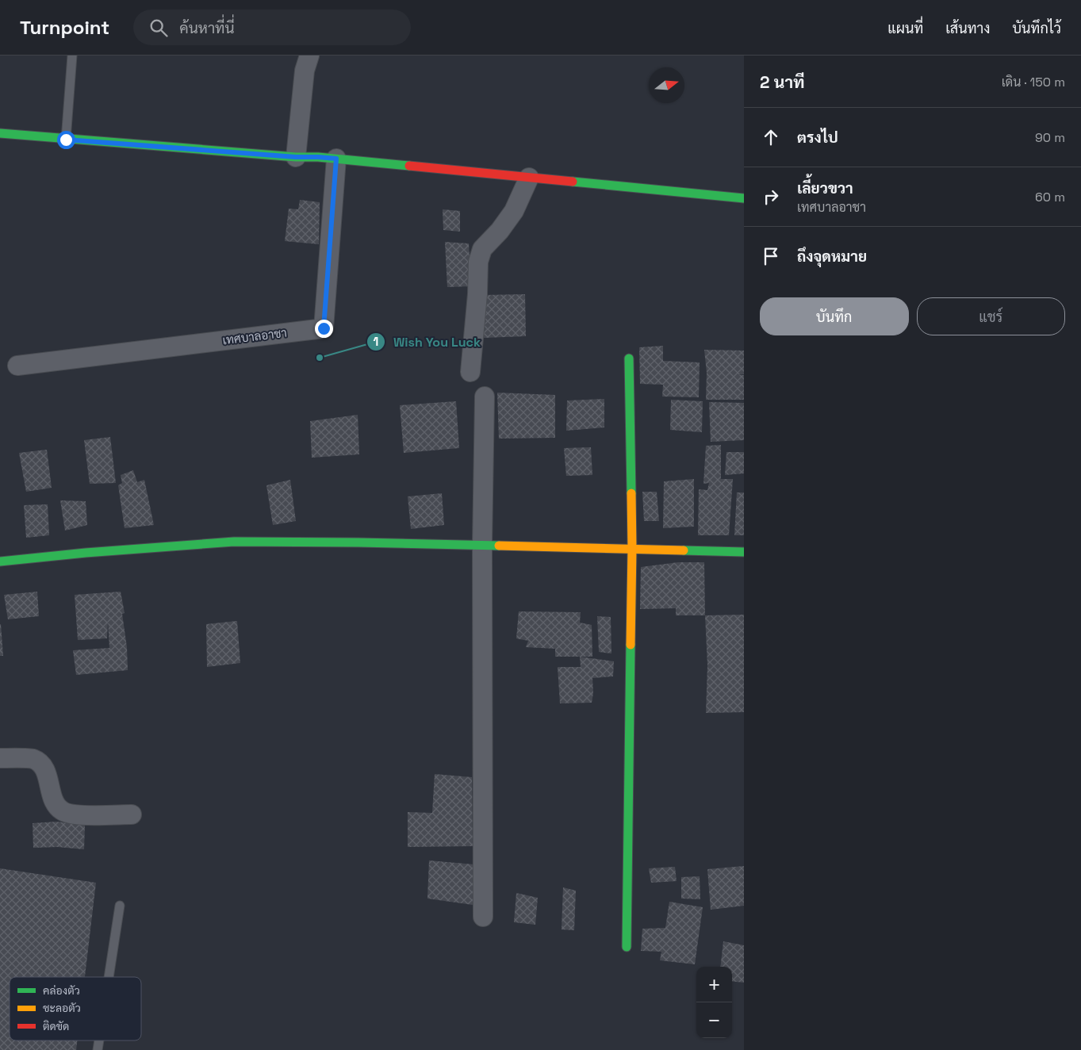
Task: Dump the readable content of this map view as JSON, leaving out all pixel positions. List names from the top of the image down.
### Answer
{
  "streets": {
    "street": ["เทศบาลอาชา"]
  },
  "places": ["Wish You Luck"],
  "legend": ["คล่องตัว", "ชะลอตัว", "ติดขัด"],
  "north": "right",
  "page": {
    "header": "Turnpoint",
    "search": "ค้นหาที่นี่",
    "nav": ["แผนที่", "เส้นทาง", "บันทึกไว้"],
    "heading": ["2 นาที", "เดิน · 150 m"],
    "list": [
      ["ตรงไป", "90 m"],
      ["เลี้ยวขวา", "เทศบาลอาชา", "60 m"],
      "ถึงจุดหมาย"
    ],
    "buttons": ["บันทึก", "แชร์"],
    "map_buttons": ["+", "−"]
  }
}
